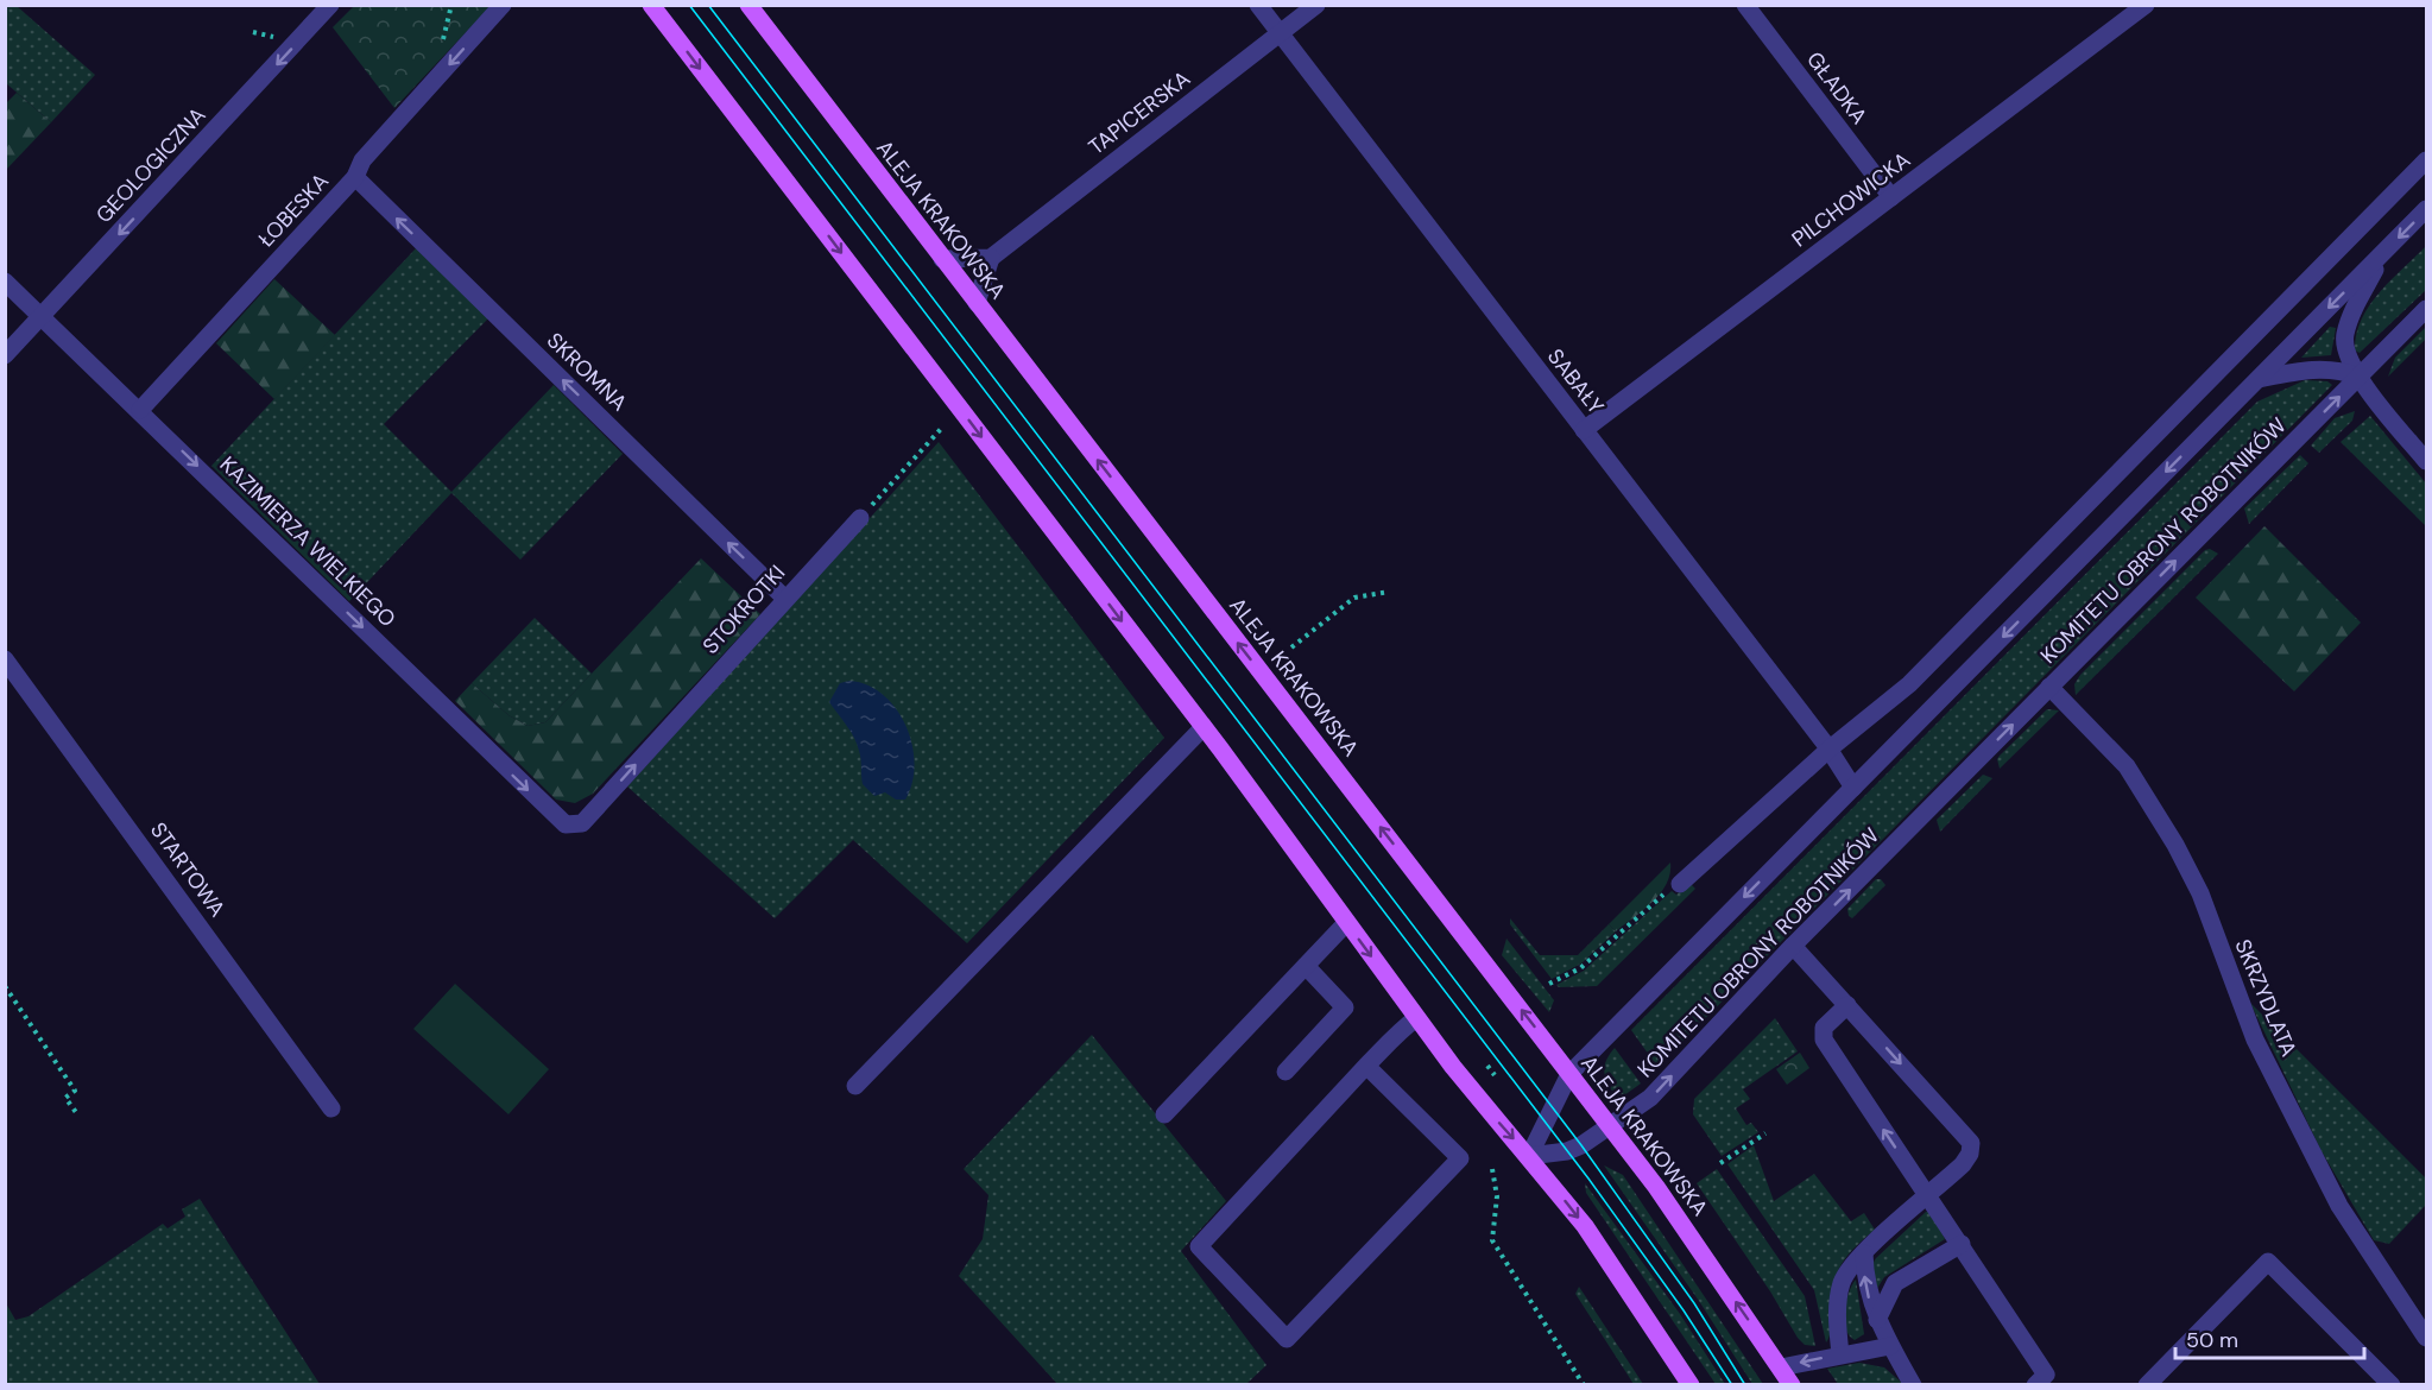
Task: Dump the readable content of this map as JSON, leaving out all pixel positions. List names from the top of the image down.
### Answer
{
  "streets": {
    "main road": ["ALEJA KRAKOWSKA"],
    "street": [
      "GŁADKA",
      "TAPICERSKA",
      "GEOLOGICZNA",
      "PILCHOWICKA",
      "ŁOBESKA",
      "SKROMNA",
      "SABAŁY",
      "KOMITETU OBRONY ROBOTNIKÓW",
      "KAZIMIERZA WIELKIEGO",
      "STOKROTKI",
      "STARTOWA",
      "SKRZYDLATA"
    ]
  },
  "crossings": [
    ["GŁADKA", "PILCHOWICKA"],
    ["TAPICERSKA", "SABAŁY"],
    ["GEOLOGICZNA", "KAZIMIERZA WIELKIEGO"],
    ["PILCHOWICKA", "SABAŁY"],
    ["ŁOBESKA", "SKROMNA"],
    ["ŁOBESKA", "KAZIMIERZA WIELKIEGO"],
    ["ALEJA KRAKOWSKA", "KOMITETU OBRONY ROBOTNIKÓW"],
    ["SKROMNA", "STOKROTKI"],
    ["KOMITETU OBRONY ROBOTNIKÓW", "SKRZYDLATA"],
    ["KAZIMIERZA WIELKIEGO", "STOKROTKI"]
  ],
  "one_way": [
    "GEOLOGICZNA",
    "ŁOBESKA",
    "SKROMNA",
    "KAZIMIERZA WIELKIEGO",
    "STOKROTKI"
  ],
  "scale_bar": "50 m"
}
